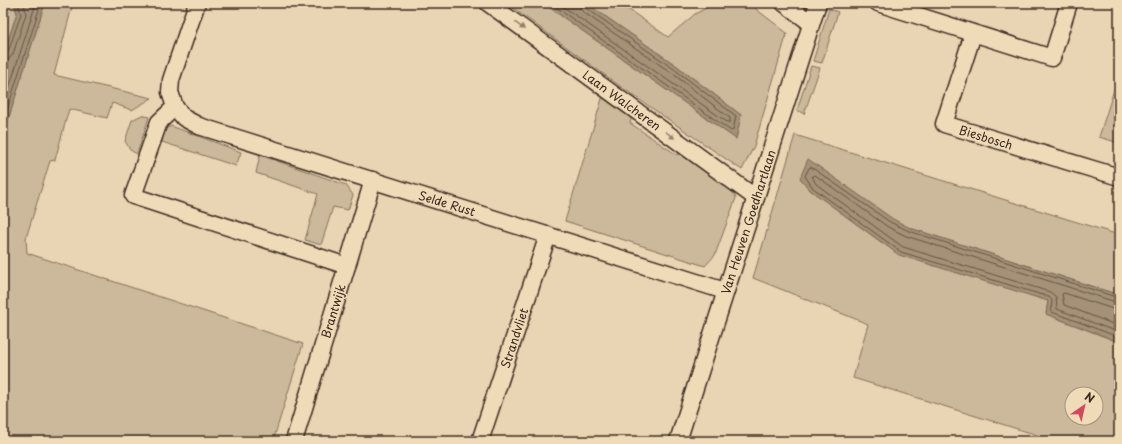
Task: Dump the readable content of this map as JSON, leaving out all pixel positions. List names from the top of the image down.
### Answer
{
  "streets": {
    "street": [
      "Laan Walcheren",
      "Biesbosch",
      "Selde Rust",
      "Van Heuven Goedhartlaan",
      "Brantwijk",
      "Strandvliet"
    ]
  },
  "crossings": [
    ["Laan Walcheren", "Van Heuven Goedhartlaan"],
    ["Selde Rust", "Van Heuven Goedhartlaan"],
    ["Selde Rust", "Brantwijk"],
    ["Selde Rust", "Strandvliet"]
  ],
  "one_way": ["Laan Walcheren"],
  "north": "top right"
}
